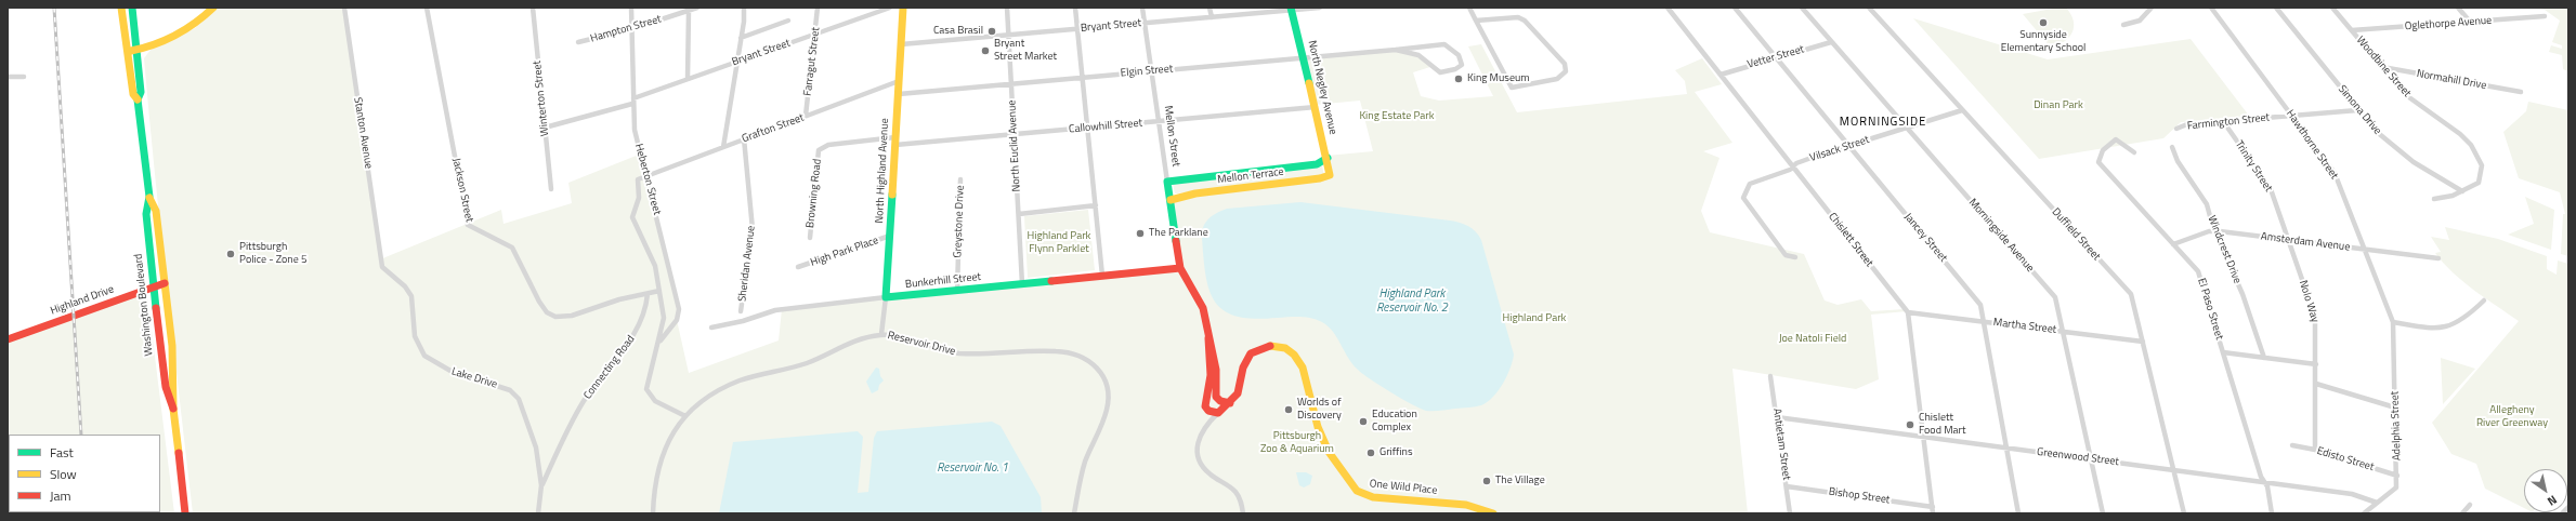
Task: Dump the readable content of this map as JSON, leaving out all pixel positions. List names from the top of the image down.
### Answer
{
  "streets": {
    "main road": [
      "North Negley Avenue",
      "Mellon Street",
      "North Highland Avenue",
      "Mellon Terrace",
      "Bunkerhill Street",
      "Highland Drive",
      "Washington Boulevard",
      "One Wild Place"
    ],
    "street": [
      "Oglethorpe Avenue",
      "Bryant Street",
      "Hampton Street",
      "Vetter Street",
      "Farragut Street",
      "Woodbine Street",
      "Elgin Street",
      "Normahill Drive",
      "Winterton Street",
      "Simona Drive",
      "Farmington Street",
      "Callowhill Street",
      "Grafton Street",
      "Stanton Avenue",
      "Hawthorne Street",
      "North Euclid Avenue",
      "Vilsack Street",
      "Trinity Street",
      "Heberton Street",
      "Jackson Street",
      "Browning Road",
      "Greystone Drive",
      "Duffield Street",
      "Morningside Avenue",
      "Jancey Street",
      "Chislett Street",
      "Amsterdam Avenue",
      "Windcrest Drive",
      "High Park Place",
      "Sheridan Avenue",
      "Nolo Way",
      "El Paso Street",
      "Martha Street",
      "Reservoir Drive",
      "Connecting Road",
      "Lake Drive",
      "Adelphia Street",
      "Antietam Street",
      "Greenwood Street",
      "Edisto Street",
      "Bishop Street"
    ]
  },
  "crossings": [
    ["Oglethorpe Avenue", "Woodbine Street"],
    ["Bryant Street", "Farragut Street"],
    ["Bryant Street", "North Negley Avenue"],
    ["Bryant Street", "Mellon Street"],
    ["Bryant Street", "North Euclid Avenue"],
    ["Bryant Street", "North Highland Avenue"],
    ["Bryant Street", "Heberton Street"],
    ["Hampton Street", "Heberton Street"],
    ["Vetter Street", "Morningside Avenue"],
    ["Vetter Street", "Jancey Street"],
    ["Vetter Street", "Chislett Street"],
    ["Farragut Street", "Grafton Street"],
    ["Woodbine Street", "Normahill Drive"],
    ["Woodbine Street", "Simona Drive"],
    ["Elgin Street", "North Negley Avenue"],
    ["Elgin Street", "Mellon Street"],
    ["Elgin Street", "North Euclid Avenue"],
    ["Elgin Street", "North Highland Avenue"],
    ["North Negley Avenue", "Callowhill Street"],
    ["North Negley Avenue", "Mellon Terrace"],
    ["Simona Drive", "Farmington Street"],
    ["Farmington Street", "Hawthorne Street"],
    ["Farmington Street", "Trinity Street"],
    ["Callowhill Street", "Mellon Street"],
    ["Callowhill Street", "North Euclid Avenue"],
    ["Callowhill Street", "North Highland Avenue"],
    ["Callowhill Street", "Browning Road"],
    ["Grafton Street", "North Highland Avenue"],
    ["Grafton Street", "Heberton Street"],
    ["Grafton Street", "Sheridan Avenue"],
    ["Stanton Avenue", "Lake Drive"],
    ["Mellon Street", "Mellon Terrace"],
    ["Mellon Street", "Bunkerhill Street"],
    ["Hawthorne Street", "Amsterdam Avenue"],
    ["Hawthorne Street", "Adelphia Street"],
    ["North Euclid Avenue", "Bunkerhill Street"],
    ["Vilsack Street", "Duffield Street"],
    ["Vilsack Street", "Morningside Avenue"],
    ["Vilsack Street", "Jancey Street"],
    ["Vilsack Street", "Chislett Street"],
    ["Trinity Street", "Amsterdam Avenue"],
    ["Trinity Street", "Nolo Way"],
    ["North Highland Avenue", "Browning Road"],
    ["North Highland Avenue", "High Park Place"],
    ["North Highland Avenue", "Bunkerhill Street"],
    ["North Highland Avenue", "Reservoir Drive"],
    ["Jackson Street", "Connecting Road"],
    ["Greystone Drive", "Bunkerhill Street"],
    ["Duffield Street", "Martha Street"],
    ["Duffield Street", "Greenwood Street"],
    ["Morningside Avenue", "Martha Street"],
    ["Morningside Avenue", "Greenwood Street"],
    ["Jancey Street", "Martha Street"],
    ["Jancey Street", "Greenwood Street"],
    ["Chislett Street", "Martha Street"],
    ["Amsterdam Avenue", "Windcrest Drive"],
    ["Amsterdam Avenue", "Nolo Way"],
    ["Amsterdam Avenue", "El Paso Street"],
    ["Highland Drive", "Washington Boulevard"],
    ["El Paso Street", "Greenwood Street"],
    ["Connecting Road", "Lake Drive"],
    ["Adelphia Street", "Greenwood Street"],
    ["Adelphia Street", "Edisto Street"],
    ["Antietam Street", "Greenwood Street"],
    ["Antietam Street", "Bishop Street"]
  ],
  "districts": ["MORNINGSIDE"],
  "water": ["Highland Park Reservoir No. 2", "Reservoir No. 1"],
  "parks": [
    "Dinan Park",
    "King Estate Park",
    "Highland Park Flynn Parklet",
    "Highland Park",
    "Joe Natoli Field",
    "Allegheny River Greenway",
    "Pittsburgh Zoo & Aquarium"
  ],
  "places": [
    "Sunnyside Elementary School",
    "Casa Brasil",
    "Bryant Street Market",
    "King Museum",
    "The Parklane",
    "Pittsburgh Police - Zone 5",
    "Worlds of Discovery",
    "Education Complex",
    "Chislett Food Mart",
    "Griffins",
    "The Village"
  ],
  "legend": ["Fast", "Slow", "Jam"],
  "north": "bottom right"
}
